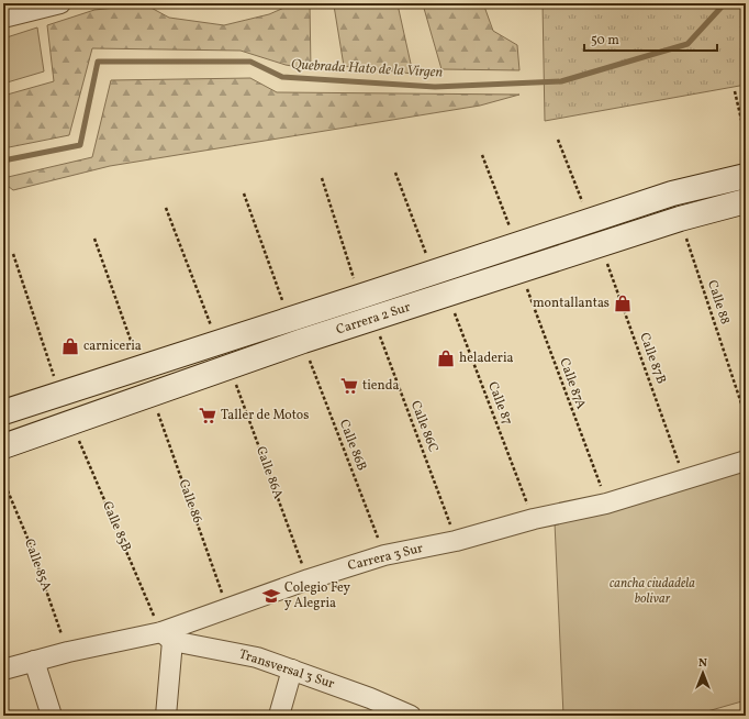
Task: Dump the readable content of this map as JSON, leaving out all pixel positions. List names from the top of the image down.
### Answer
{
  "streets": {
    "street": ["Carrera 2 Sur", "Carrera 3 Sur", "Transversal 3 Sur"],
    "path": [
      "Calle 88",
      "Calle 87B",
      "Calle 87A",
      "Calle 87",
      "Calle 86C",
      "Calle 86B",
      "Calle 86A",
      "Calle 86",
      "Calle 85B",
      "Calle 85A"
    ]
  },
  "crossings": [
    ["Calle 88", "Carrera 2 Sur"],
    ["Carrera 2 Sur", "Calle 87B"],
    ["Carrera 2 Sur", "Calle 87A"],
    ["Carrera 2 Sur", "Calle 87"],
    ["Carrera 2 Sur", "Calle 86C"],
    ["Carrera 2 Sur", "Calle 86B"],
    ["Carrera 2 Sur", "Calle 86A"],
    ["Carrera 2 Sur", "Calle 86"],
    ["Carrera 2 Sur", "Calle 85B"],
    ["Calle 87B", "Carrera 3 Sur"],
    ["Calle 87A", "Carrera 3 Sur"],
    ["Calle 87", "Carrera 3 Sur"],
    ["Calle 86C", "Carrera 3 Sur"],
    ["Calle 86B", "Carrera 3 Sur"],
    ["Calle 86A", "Carrera 3 Sur"],
    ["Calle 86", "Carrera 3 Sur"],
    ["Calle 85B", "Carrera 3 Sur"],
    ["Calle 85B", "Transversal 3 Sur"],
    ["Carrera 3 Sur", "Calle 85A"],
    ["Carrera 3 Sur", "Transversal 3 Sur"]
  ],
  "water": ["Quebrada Hato de la Virgen"],
  "parks": ["cancha ciudadela bolivar"],
  "places": {
    "shop": ["montallantas", "carniceria", "heladeria"],
    "supermarket": ["tienda", "Taller de Motos"],
    "school or university": ["Colegio Fey y Alegria"]
  },
  "scale_bar": "50 m",
  "north": "top"
}
